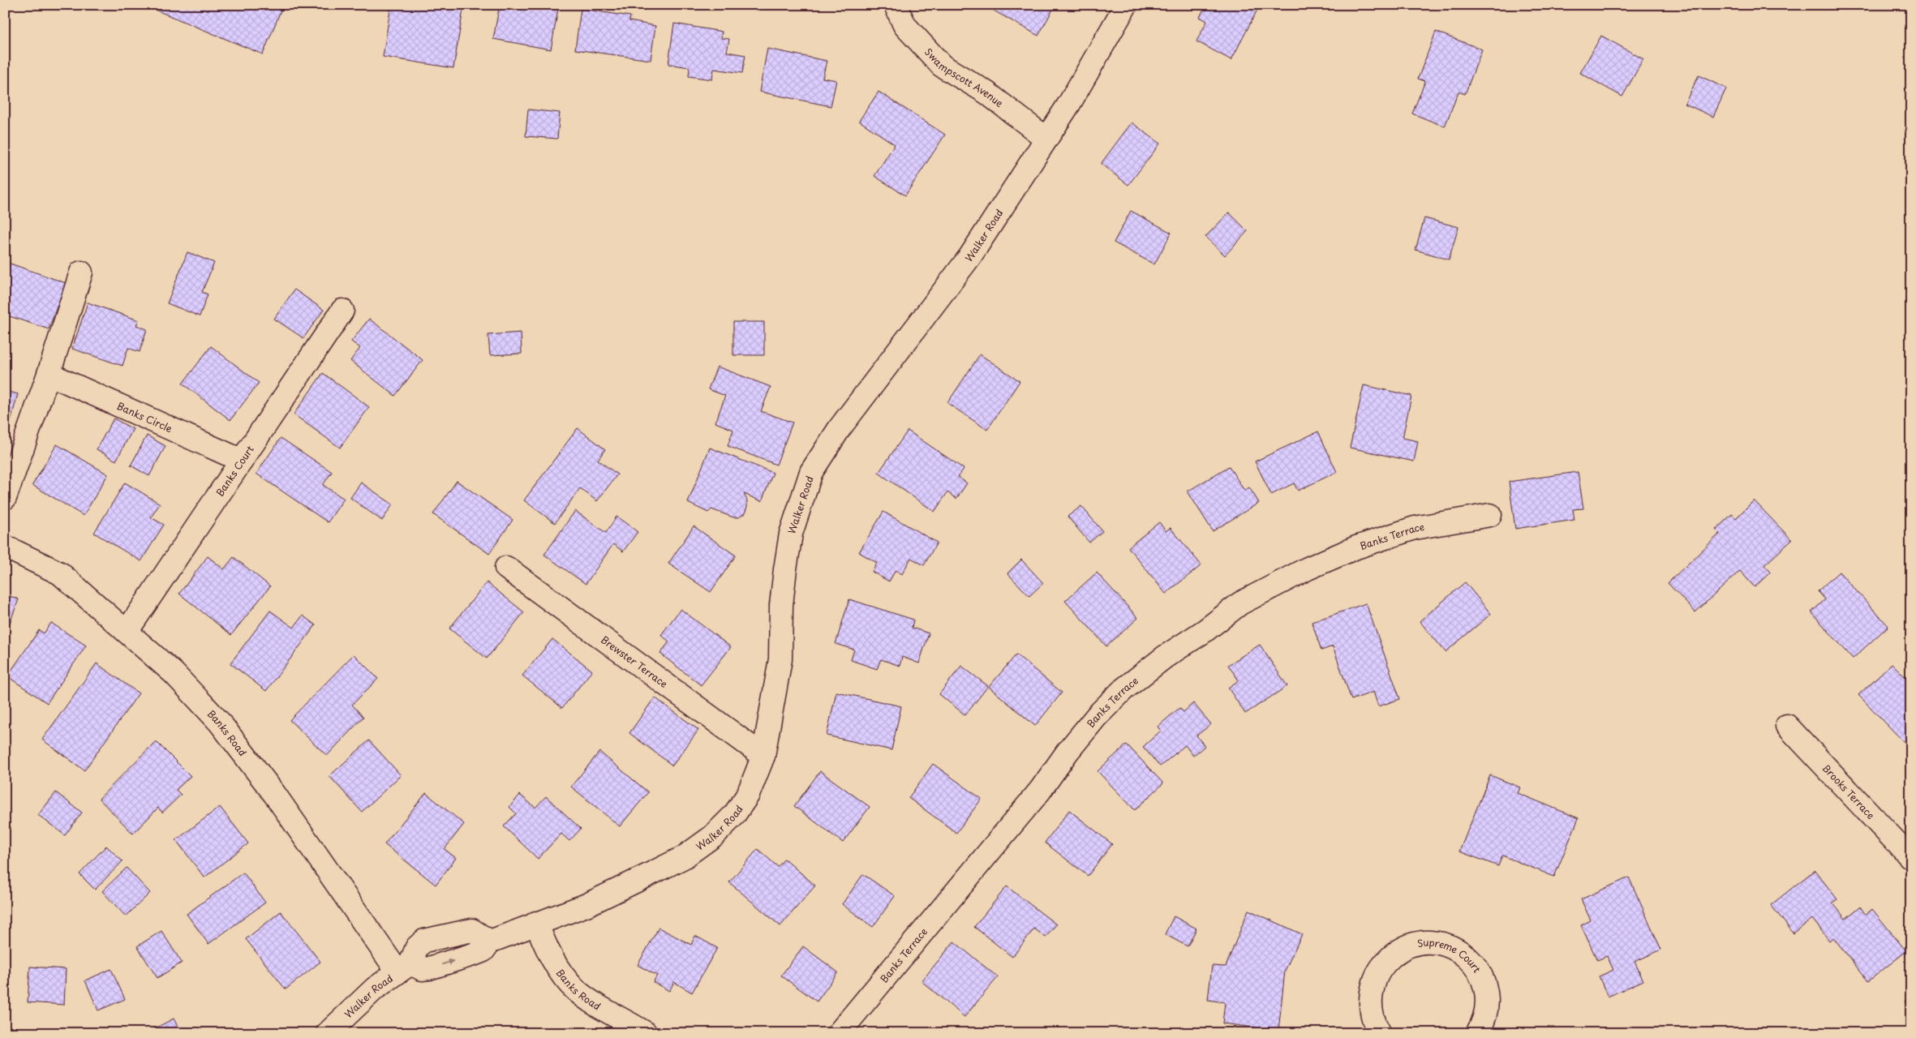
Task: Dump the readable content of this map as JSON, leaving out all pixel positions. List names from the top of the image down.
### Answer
{
  "streets": {
    "street": [
      "Swampscott Avenue",
      "Walker Road",
      "Banks Circle",
      "Banks Court",
      "Banks Terrace",
      "Brewster Terrace",
      "Banks Road",
      "Brooks Terrace",
      "Supreme Court"
    ]
  },
  "crossings": [
    ["Swampscott Avenue", "Walker Road"],
    ["Walker Road", "Brewster Terrace"],
    ["Walker Road", "Banks Road"],
    ["Banks Circle", "Banks Court"],
    ["Banks Court", "Banks Road"]
  ]
}
